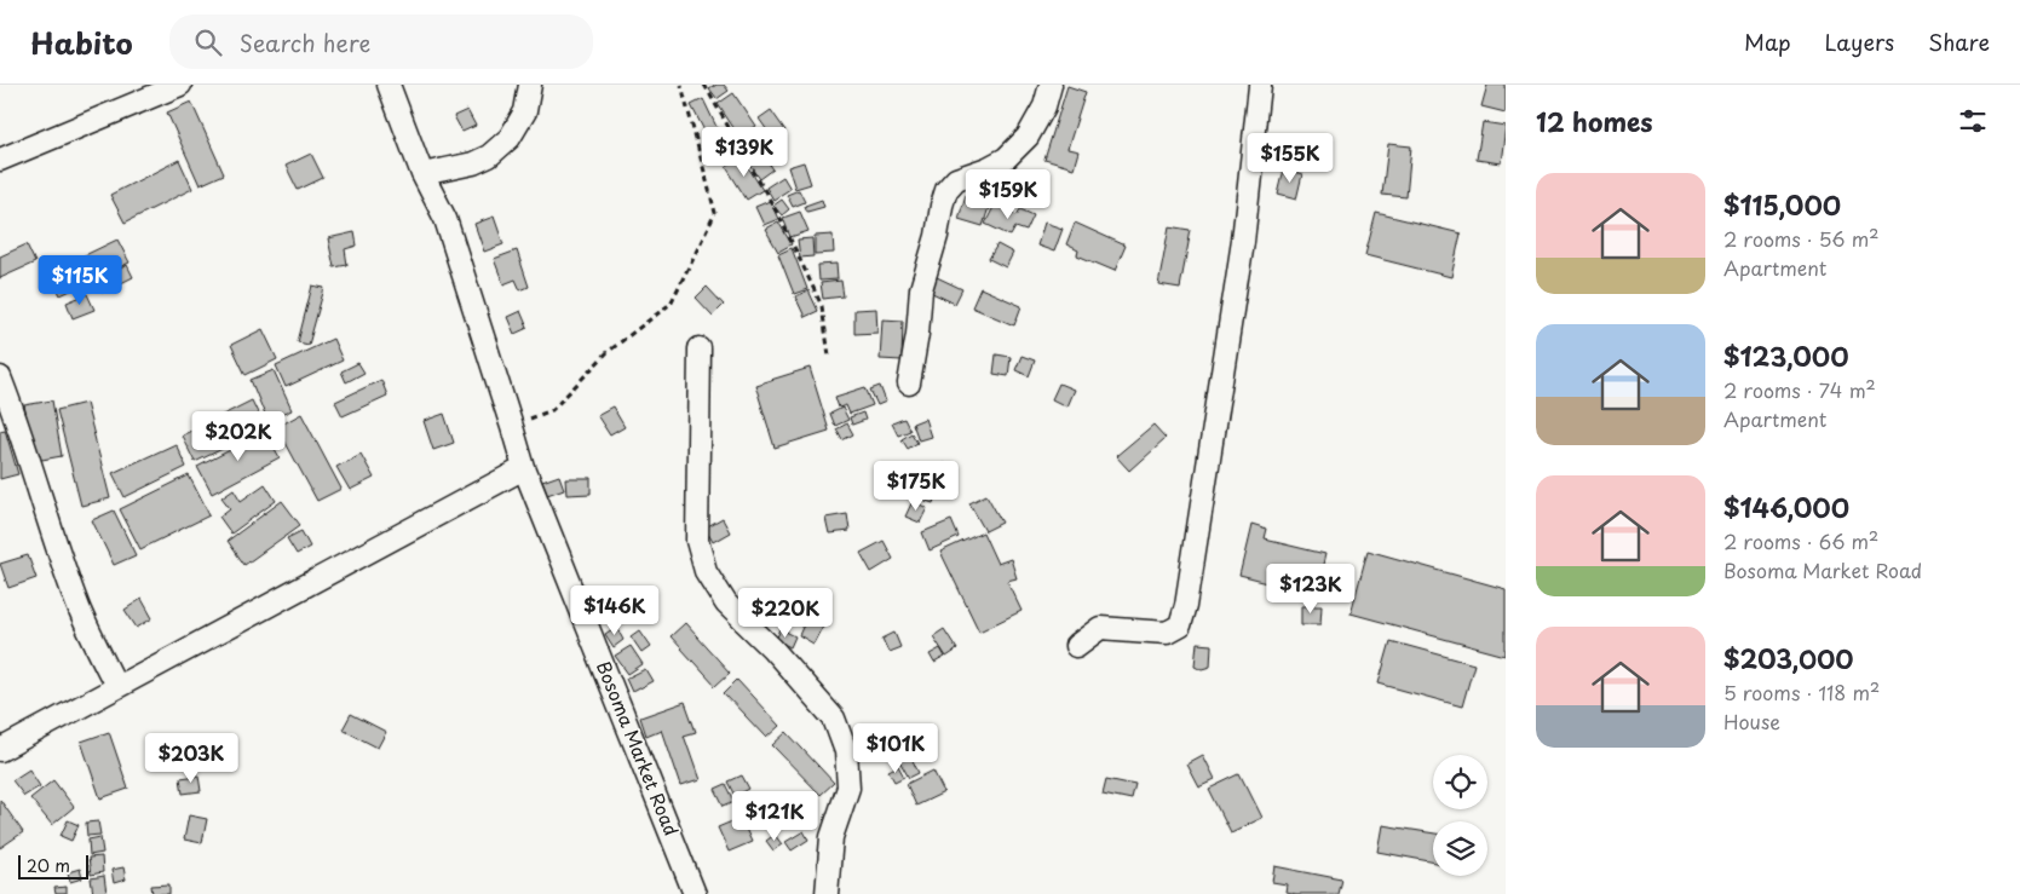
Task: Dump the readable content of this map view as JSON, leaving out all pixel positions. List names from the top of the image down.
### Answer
{
  "streets": {
    "street": ["Bosoma Market Road"]
  },
  "scale_bar": "20 m",
  "page": {
    "header": "Habito",
    "search": "Search here",
    "nav": ["Map", "Layers", "Share"],
    "heading": "12 homes",
    "price": [
      "$139K",
      "$155K",
      "$159K",
      "$115K",
      "$202K",
      "$175K",
      "$123K",
      "$146K",
      "$220K",
      "$101K",
      "$203K",
      "$121K"
    ],
    "list": [
      {
        "name": "$115,000",
        "note": "2 rooms · 56 m² · Apartment"
      },
      {
        "name": "$123,000",
        "note": "2 rooms · 74 m² · Apartment"
      },
      {
        "name": "$146,000",
        "note": "2 rooms · 66 m² · Bosoma Market Road"
      },
      {
        "name": "$203,000",
        "note": "5 rooms · 118 m² · House"
      }
    ],
    "scale": "20 m"
  }
}
